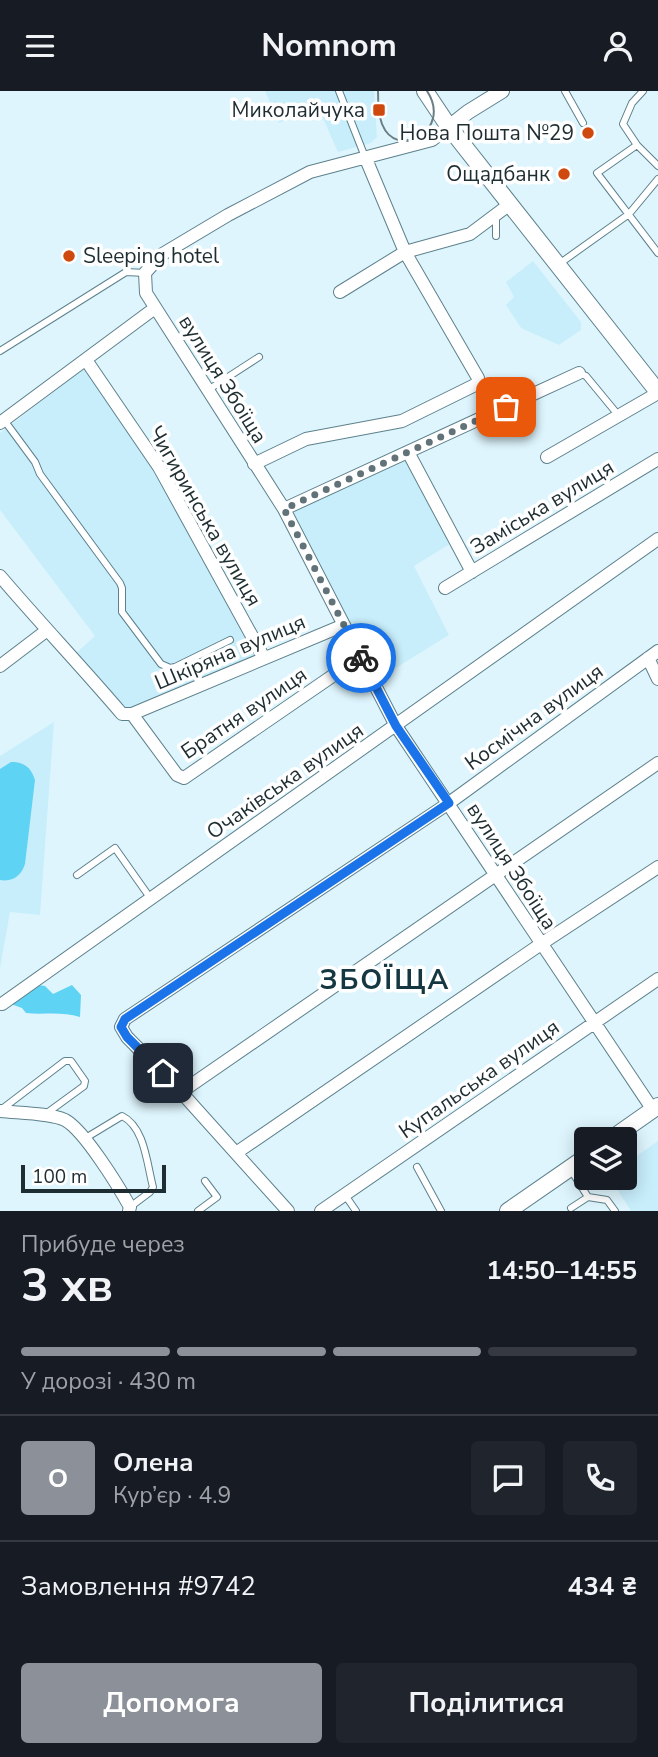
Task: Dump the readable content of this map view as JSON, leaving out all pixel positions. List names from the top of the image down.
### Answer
{
  "streets": {
    "street": [
      "вулиця Збоїща",
      "Заміська вулиця",
      "Чигиринська вулиця",
      "Шкіряна вулиця",
      "Братня вулиця",
      "Космічна вулиця",
      "Очаківська вулиця",
      "Купальська вулиця"
    ]
  },
  "crossings": [
    ["вулиця Збоїща", "Шкіряна вулиця"],
    ["вулиця Збоїща", "Братня вулиця"],
    ["вулиця Збоїща", "Космічна вулиця"],
    ["вулиця Збоїща", "Очаківська вулиця"],
    ["вулиця Збоїща", "Купальська вулиця"],
    ["Чигиринська вулиця", "Шкіряна вулиця"],
    ["Шкіряна вулиця", "Братня вулиця"]
  ],
  "districts": ["ЗБОЇЩА"],
  "places": {
    "transit": ["Миколайчука"],
    "other": ["Нова Пошта №29", "Ощадбанк", "Sleeping hotel"]
  },
  "scale_bar": "100 m",
  "page": {
    "header": "Nomnom",
    "scale": "100 m",
    "heading": ["3 хв", "Прибуде через", "14:50–14:55"],
    "panel": [
      "Олена",
      "Кур’єр · 4.9",
      "Замовлення #9742",
      "434 ₴"
    ],
    "bar": "У дорозі · 430 m",
    "round": "О",
    "buttons": ["Допомога", "Поділитися"]
  }
}
